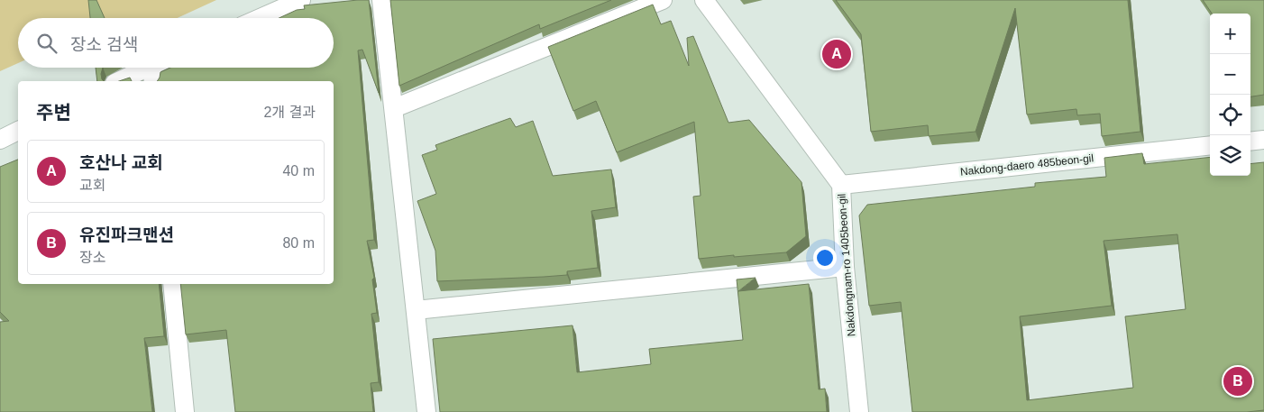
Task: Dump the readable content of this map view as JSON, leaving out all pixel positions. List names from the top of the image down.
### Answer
{
  "streets": {
    "lane": ["Nakdong-daero 485beon-gil", "Nakdongnam-ro 1405beon-gil"]
  },
  "crossings": [
    ["Nakdong-daero 485beon-gil", "Nakdongnam-ro 1405beon-gil"]
  ],
  "page": {
    "map_buttons": ["+", "−"],
    "search": "장소 검색",
    "pins": ["A", "B"],
    "heading": ["주변", "2개 결과"],
    "list": [
      {
        "mark": "A",
        "name": "호산나 교회",
        "note": "교회",
        "value": "40 m"
      },
      {
        "mark": "B",
        "name": "유진파크맨션",
        "note": "장소",
        "value": "80 m"
      }
    ]
  }
}
